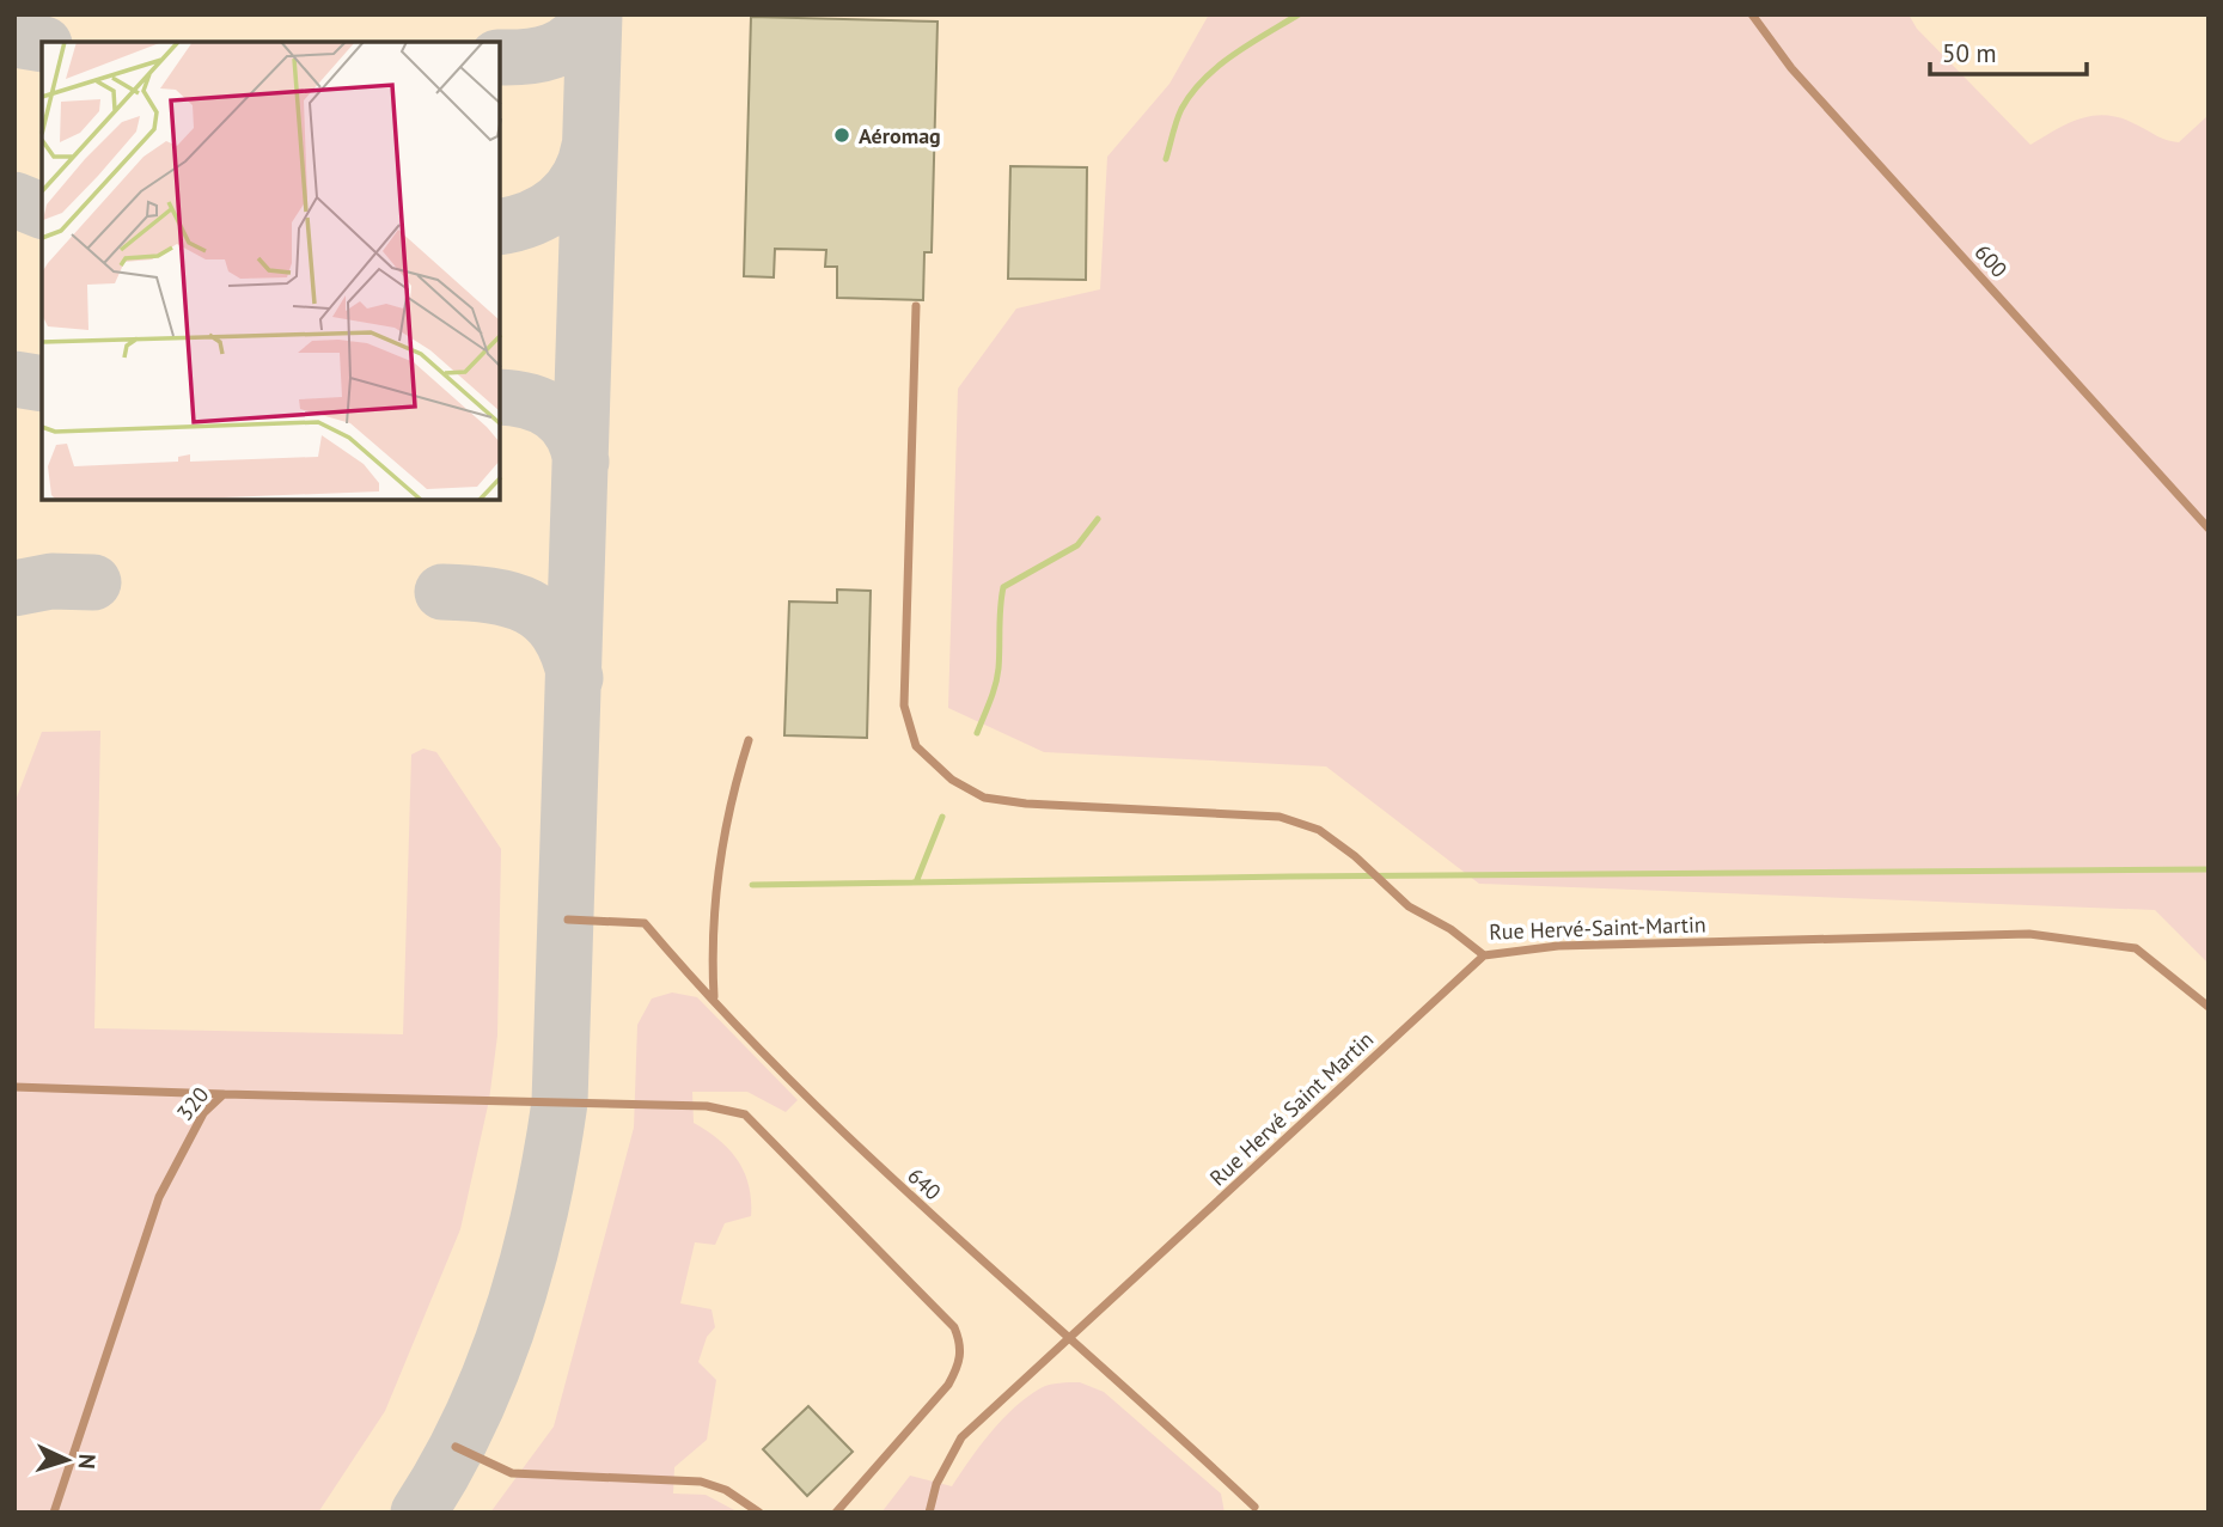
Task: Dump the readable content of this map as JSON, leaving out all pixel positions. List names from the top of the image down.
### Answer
{
  "streets": {
    "lane": [
      "600",
      "Rue Hervé-Saint-Martin",
      "320",
      "Rue Hervé Saint Martin",
      "640"
    ]
  },
  "crossings": [
    ["Rue Hervé-Saint-Martin", "Rue Hervé Saint Martin"],
    ["Rue Hervé Saint Martin", "640"]
  ],
  "places": ["Aéromag"],
  "scale_bar": "50 m",
  "north": "right"
}
